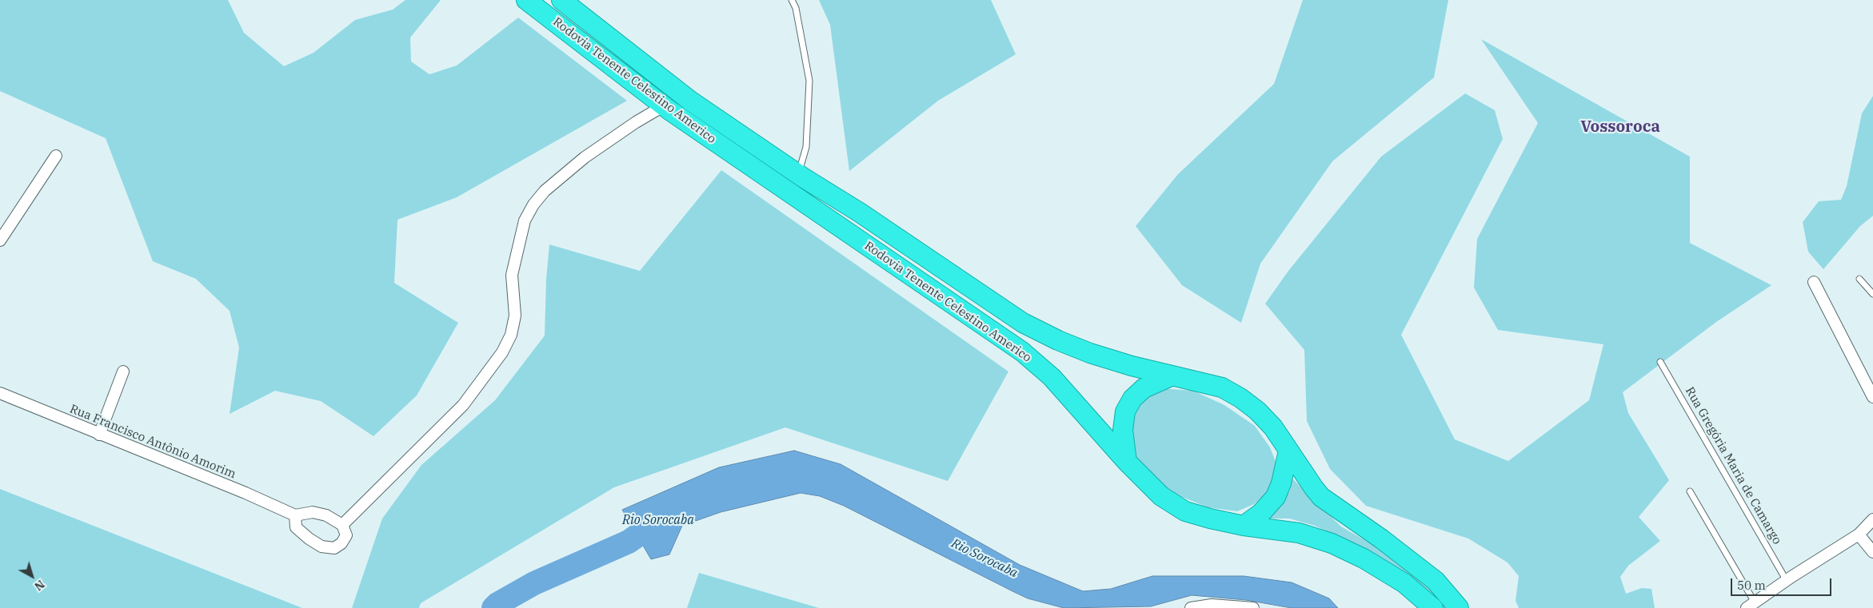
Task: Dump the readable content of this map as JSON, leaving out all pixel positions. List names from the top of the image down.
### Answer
{
  "streets": {
    "highway": ["Rodovia Tenente Celestino Americo"],
    "street": ["Rua Francisco Antônio Amorim"],
    "lane": ["Rua Gregória Maria de Camargo"]
  },
  "districts": ["Vossoroca"],
  "water": ["Rio Sorocaba"],
  "scale_bar": "50 m",
  "north": "bottom right"
}
